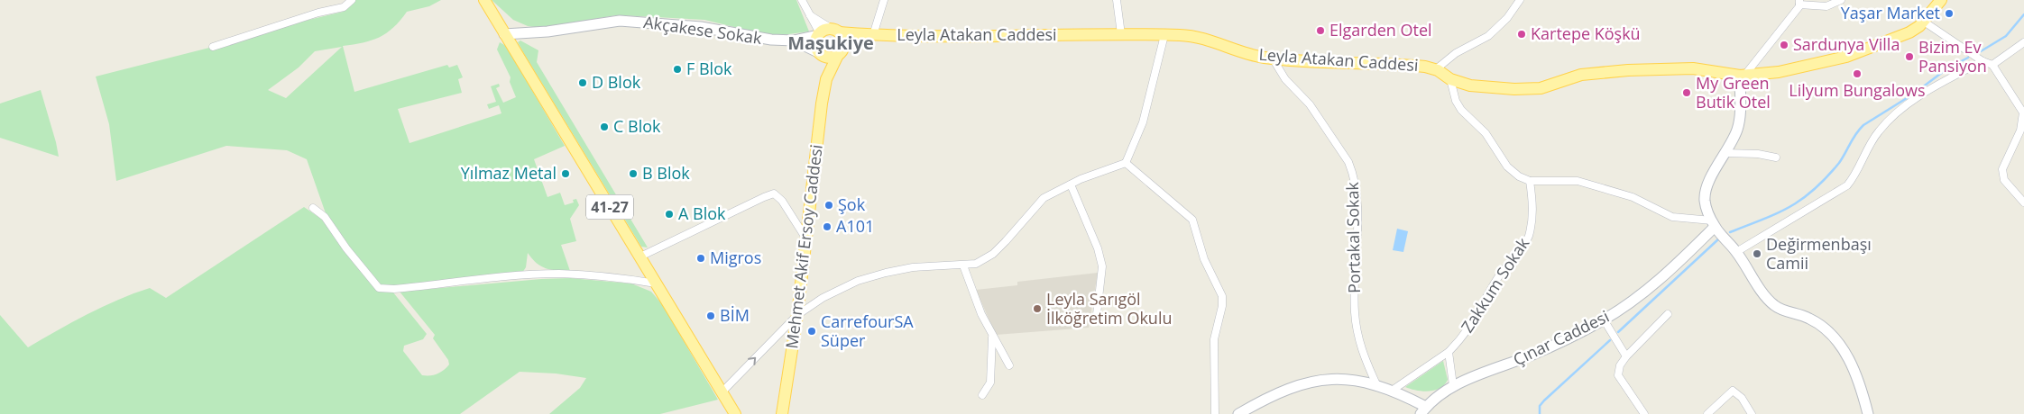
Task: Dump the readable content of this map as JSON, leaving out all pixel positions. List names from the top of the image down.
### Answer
{
  "streets": {
    "main road": ["Leyla Atakan Caddesi", "41-27", "Mehmet Akif Ersoy Caddesi"],
    "street": [
      "Akçakese Sokak",
      "Portakal Sokak",
      "Zakkum Sokak",
      "Çınar Caddesi"
    ]
  },
  "crossings": [
    ["Akçakese Sokak", "41-27"],
    ["Leyla Atakan Caddesi", "Portakal Sokak"],
    ["Portakal Sokak", "Çınar Caddesi"],
    ["Zakkum Sokak", "Çınar Caddesi"]
  ],
  "districts": ["Maşukiye"],
  "places": [
    "Yaşar Market",
    "Elgarden Otel",
    "Kartepe Köşkü",
    "Sardunya Villa",
    "Bizim Ev Pansiyon",
    "F Blok",
    "Lilyum Bungalows",
    "D Blok",
    "My Green Butik Otel",
    "C Blok",
    "Yılmaz Metal",
    "B Blok",
    "Şok",
    "A Blok",
    "A101",
    "Değirmenbaşı Camii",
    "Migros",
    "Leyla Sarıgöl İlköğretim Okulu",
    "BİM",
    "CarrefourSA Süper"
  ]
}
